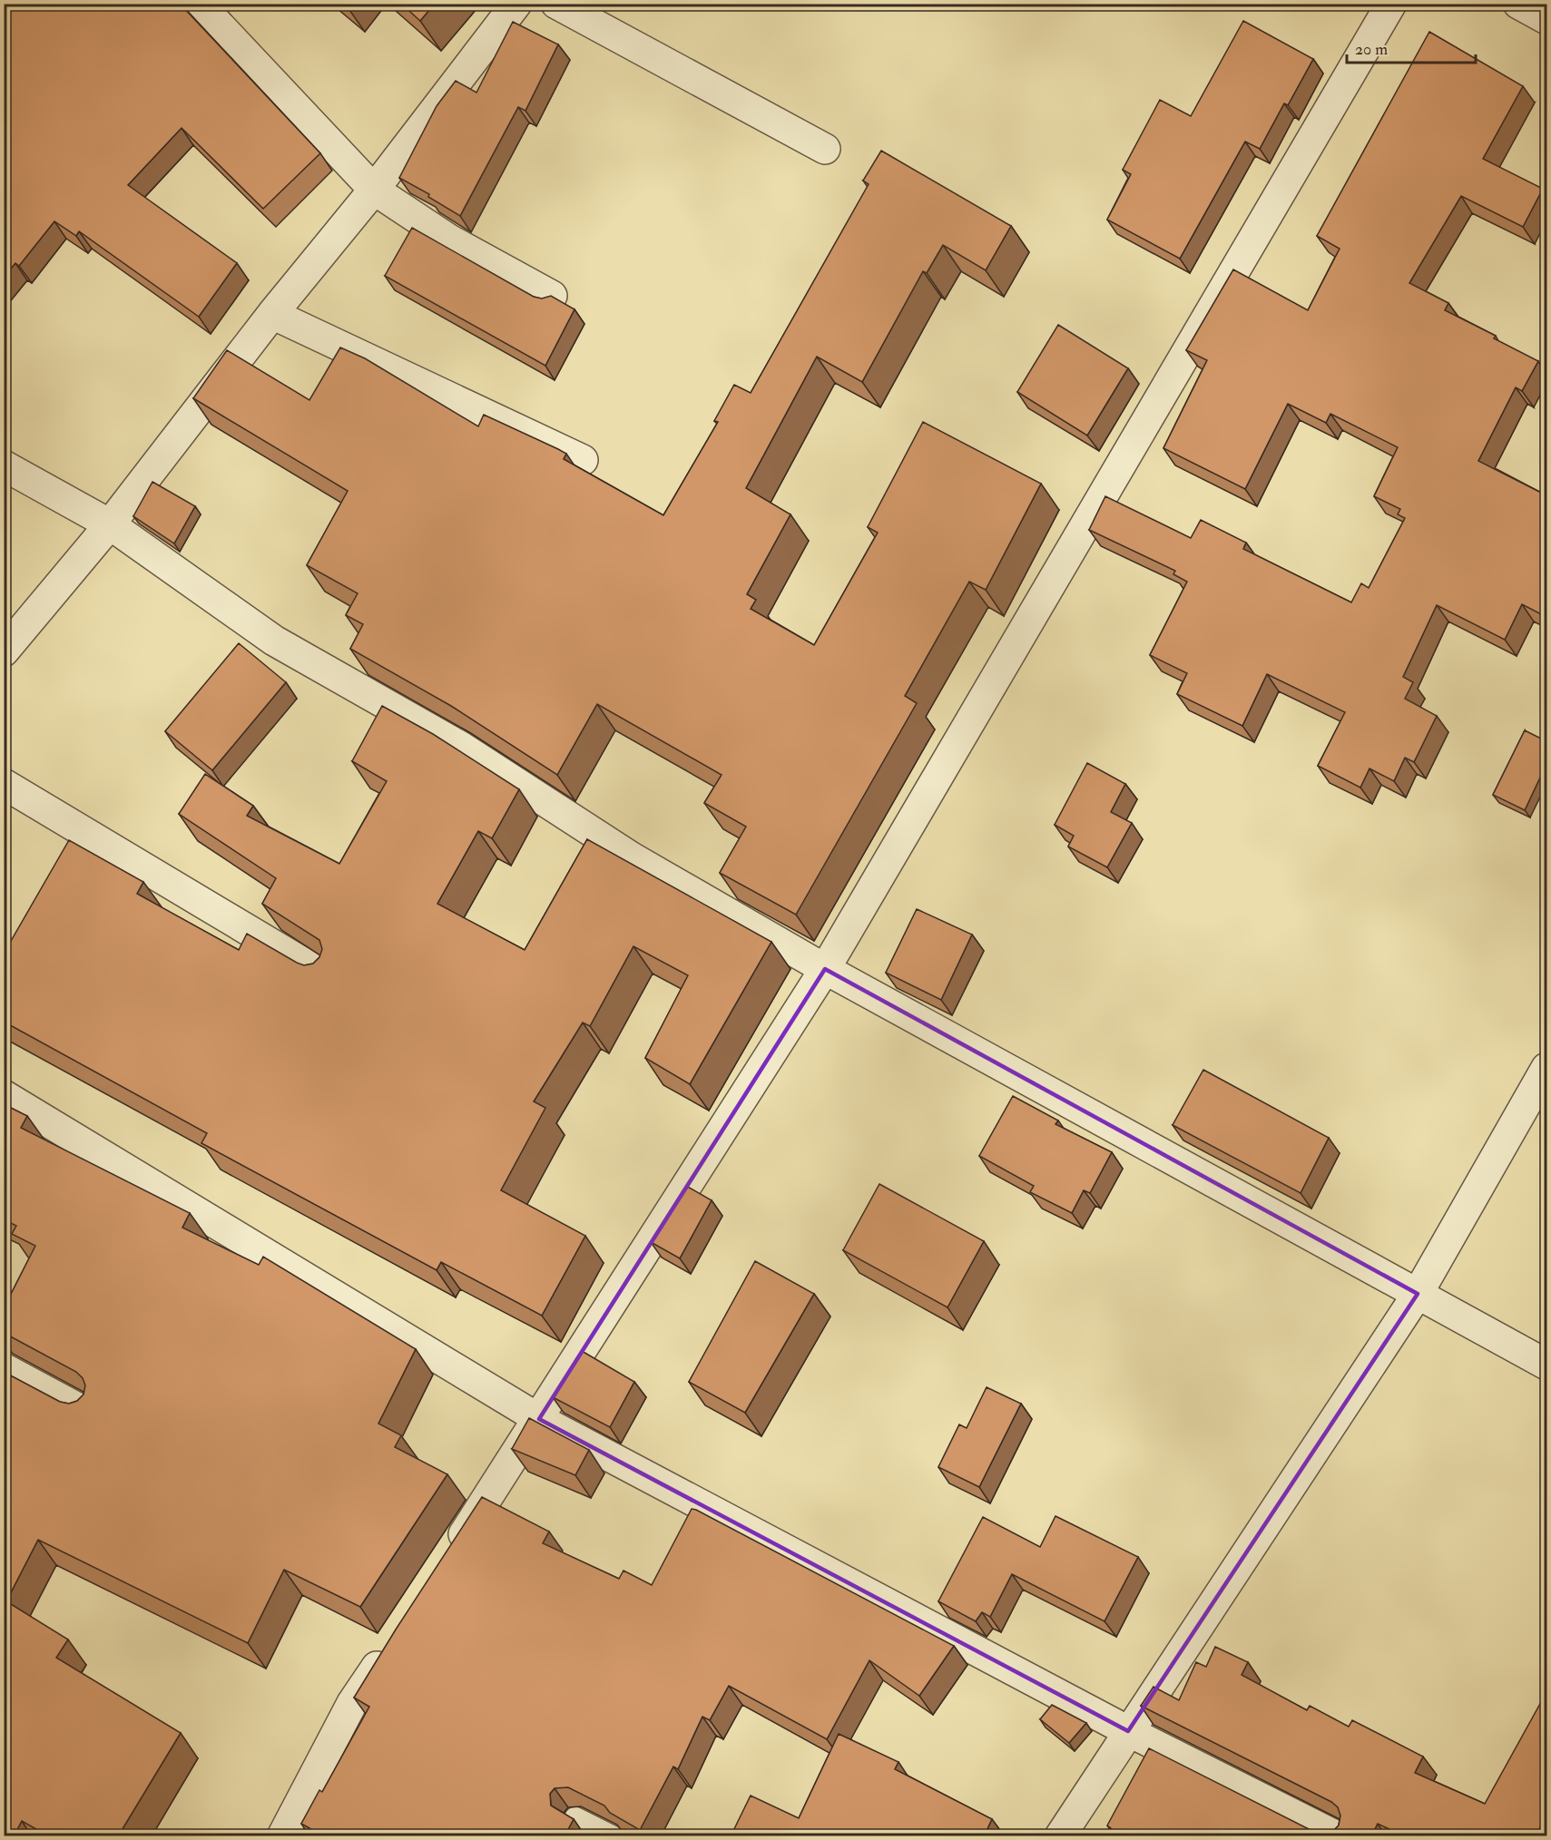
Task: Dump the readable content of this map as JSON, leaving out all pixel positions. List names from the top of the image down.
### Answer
{
  "scale_bar": "20 m"
}
